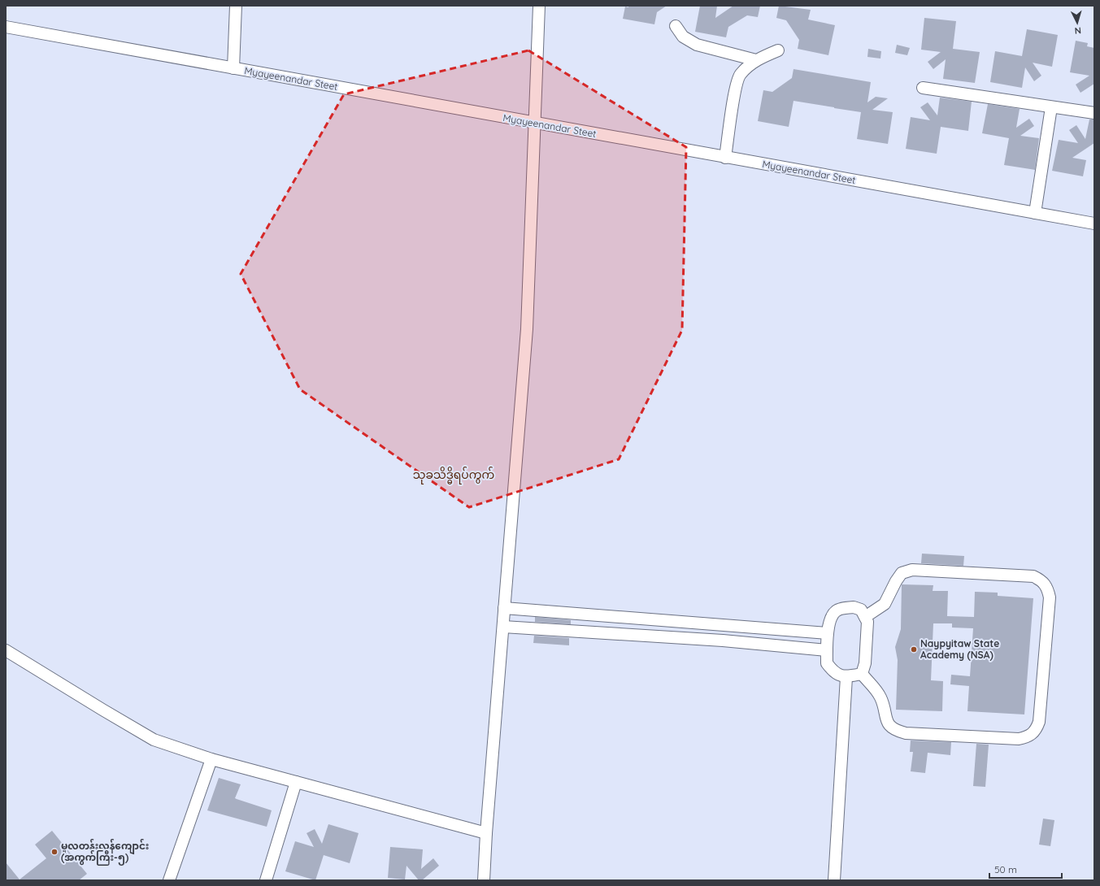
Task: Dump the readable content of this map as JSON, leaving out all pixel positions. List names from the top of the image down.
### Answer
{
  "streets": {
    "street": ["Myayeenandar Steet"]
  },
  "districts": ["သုခသိဒ္ဓိရပ်ကွက်"],
  "places": ["Naypyitaw State Academy (NSA)", "မူလတန်းလွန်ကျောင်း (အကွက်ကြီး-၅)"],
  "scale_bar": "50 m",
  "north": "bottom"
}
